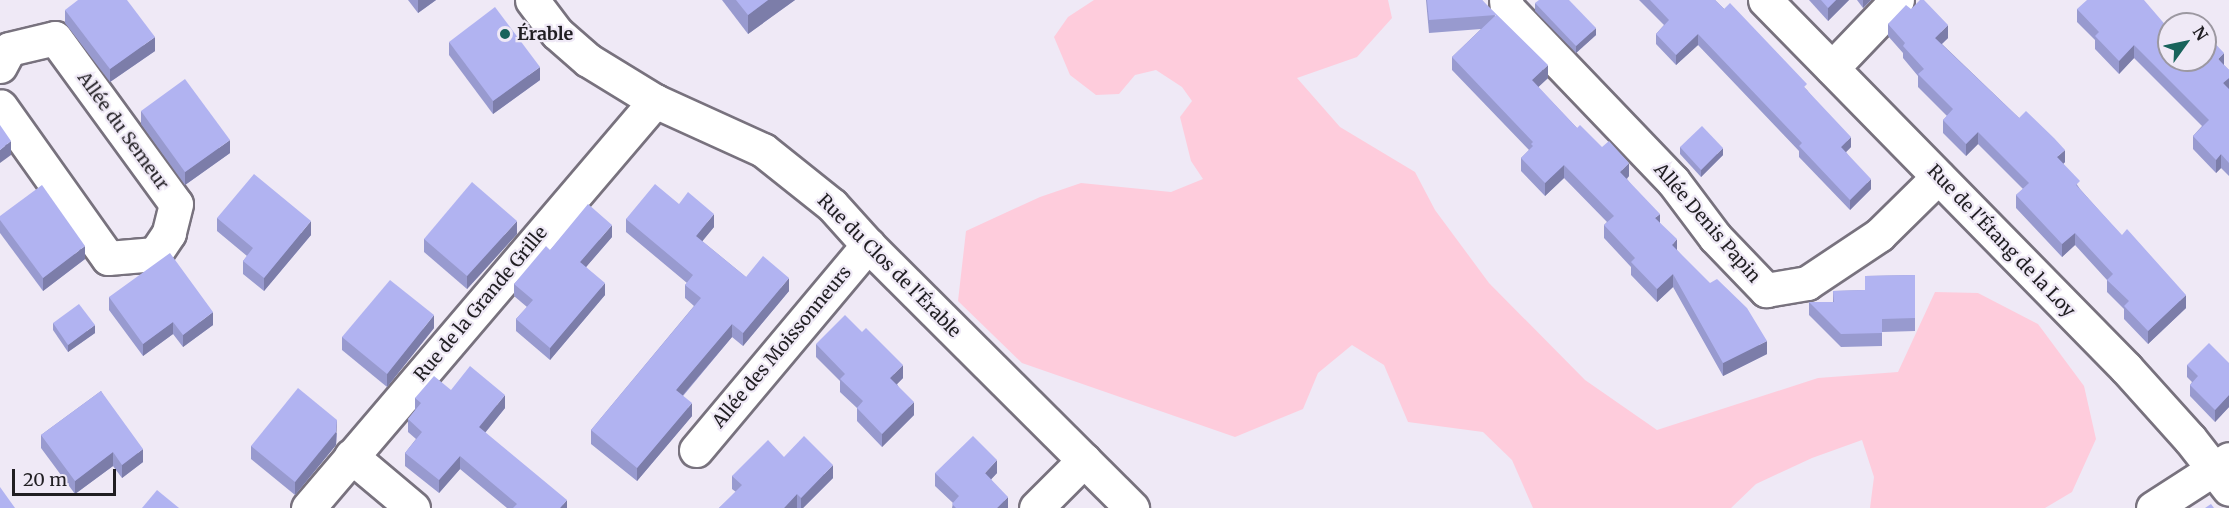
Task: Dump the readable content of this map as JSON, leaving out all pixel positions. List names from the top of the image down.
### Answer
{
  "streets": {
    "street": [
      "Allée du Semeur",
      "Allée Denis Papin",
      "Rue de l'Étang de la Loy",
      "Rue du Clos de l'Érable",
      "Rue de la Grande Grille",
      "Allée des Moissonneurs"
    ]
  },
  "crossings": [
    ["Allée Denis Papin", "Rue de l'Étang de la Loy"],
    ["Rue du Clos de l'Érable", "Rue de la Grande Grille"],
    ["Rue du Clos de l'Érable", "Allée des Moissonneurs"]
  ],
  "places": ["Érable"],
  "scale_bar": "20 m",
  "north": "top right"
}
